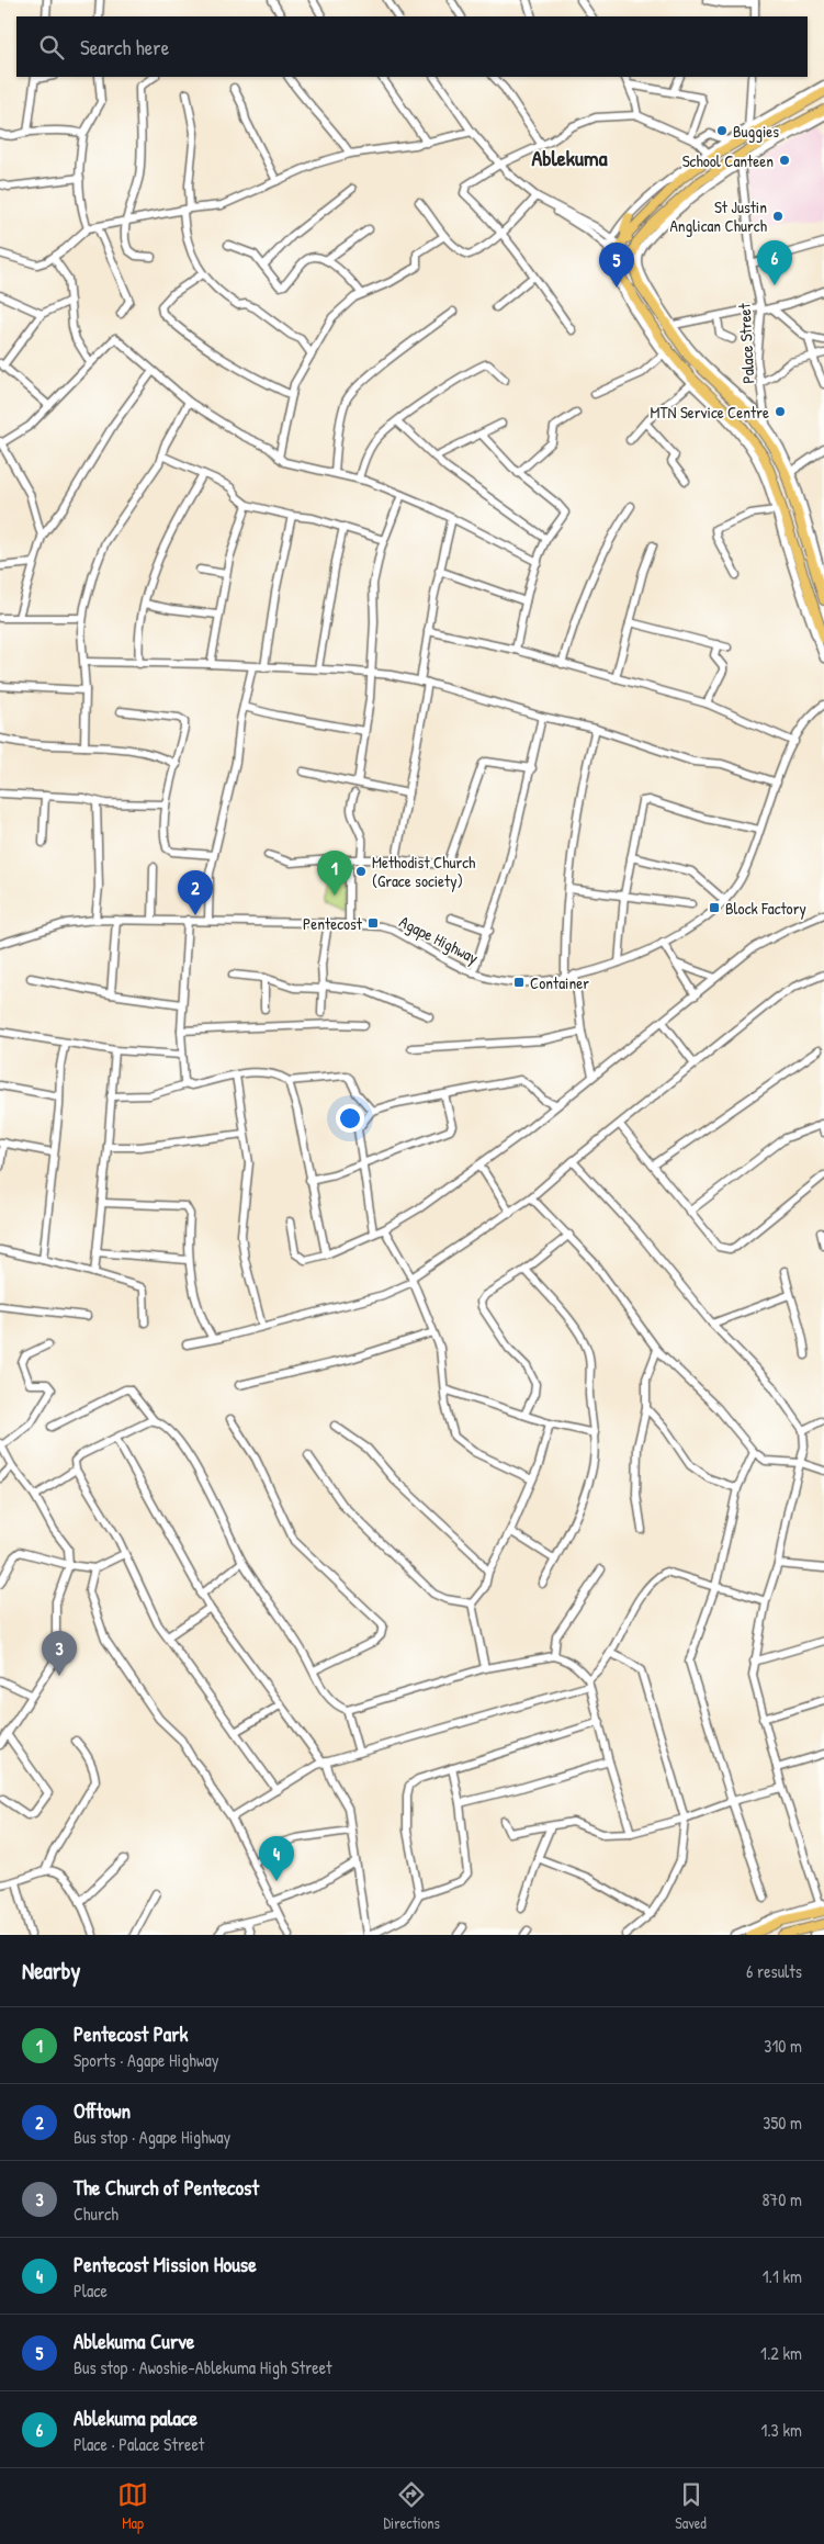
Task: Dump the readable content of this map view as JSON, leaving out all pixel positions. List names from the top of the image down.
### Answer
{
  "streets": {
    "street": ["Palace Street", "Agape Highway"]
  },
  "districts": ["Ablekuma"],
  "places": {
    "other": [
      "Buggies",
      "School Canteen",
      "St Justin Anglican Church",
      "MTN Service Centre",
      "Methodist Church (Grace society)"
    ],
    "transit": ["Block Factory", "Pentecost", "Container"]
  },
  "page": {
    "search": "Search here",
    "pins": [
      "6",
      "5",
      "1",
      "2",
      "3",
      "4"
    ],
    "heading": ["Nearby", "6 results"],
    "list": [
      {
        "mark": "1",
        "name": "Pentecost Park",
        "note": "Sports · Agape Highway",
        "value": "310 m"
      },
      {
        "mark": "2",
        "name": "Offtown",
        "note": "Bus stop · Agape Highway",
        "value": "350 m"
      },
      {
        "mark": "3",
        "name": "The Church of Pentecost",
        "note": "Church",
        "value": "870 m"
      },
      {
        "mark": "4",
        "name": "Pentecost Mission House",
        "note": "Place",
        "value": "1.1 km"
      },
      {
        "mark": "5",
        "name": "Ablekuma Curve",
        "note": "Bus stop · Awoshie-Ablekuma High Street",
        "value": "1.2 km"
      },
      {
        "mark": "6",
        "name": "Ablekuma palace",
        "note": "Place · Palace Street",
        "value": "1.3 km"
      }
    ],
    "nav": ["Map", "Directions", "Saved"]
  }
}
